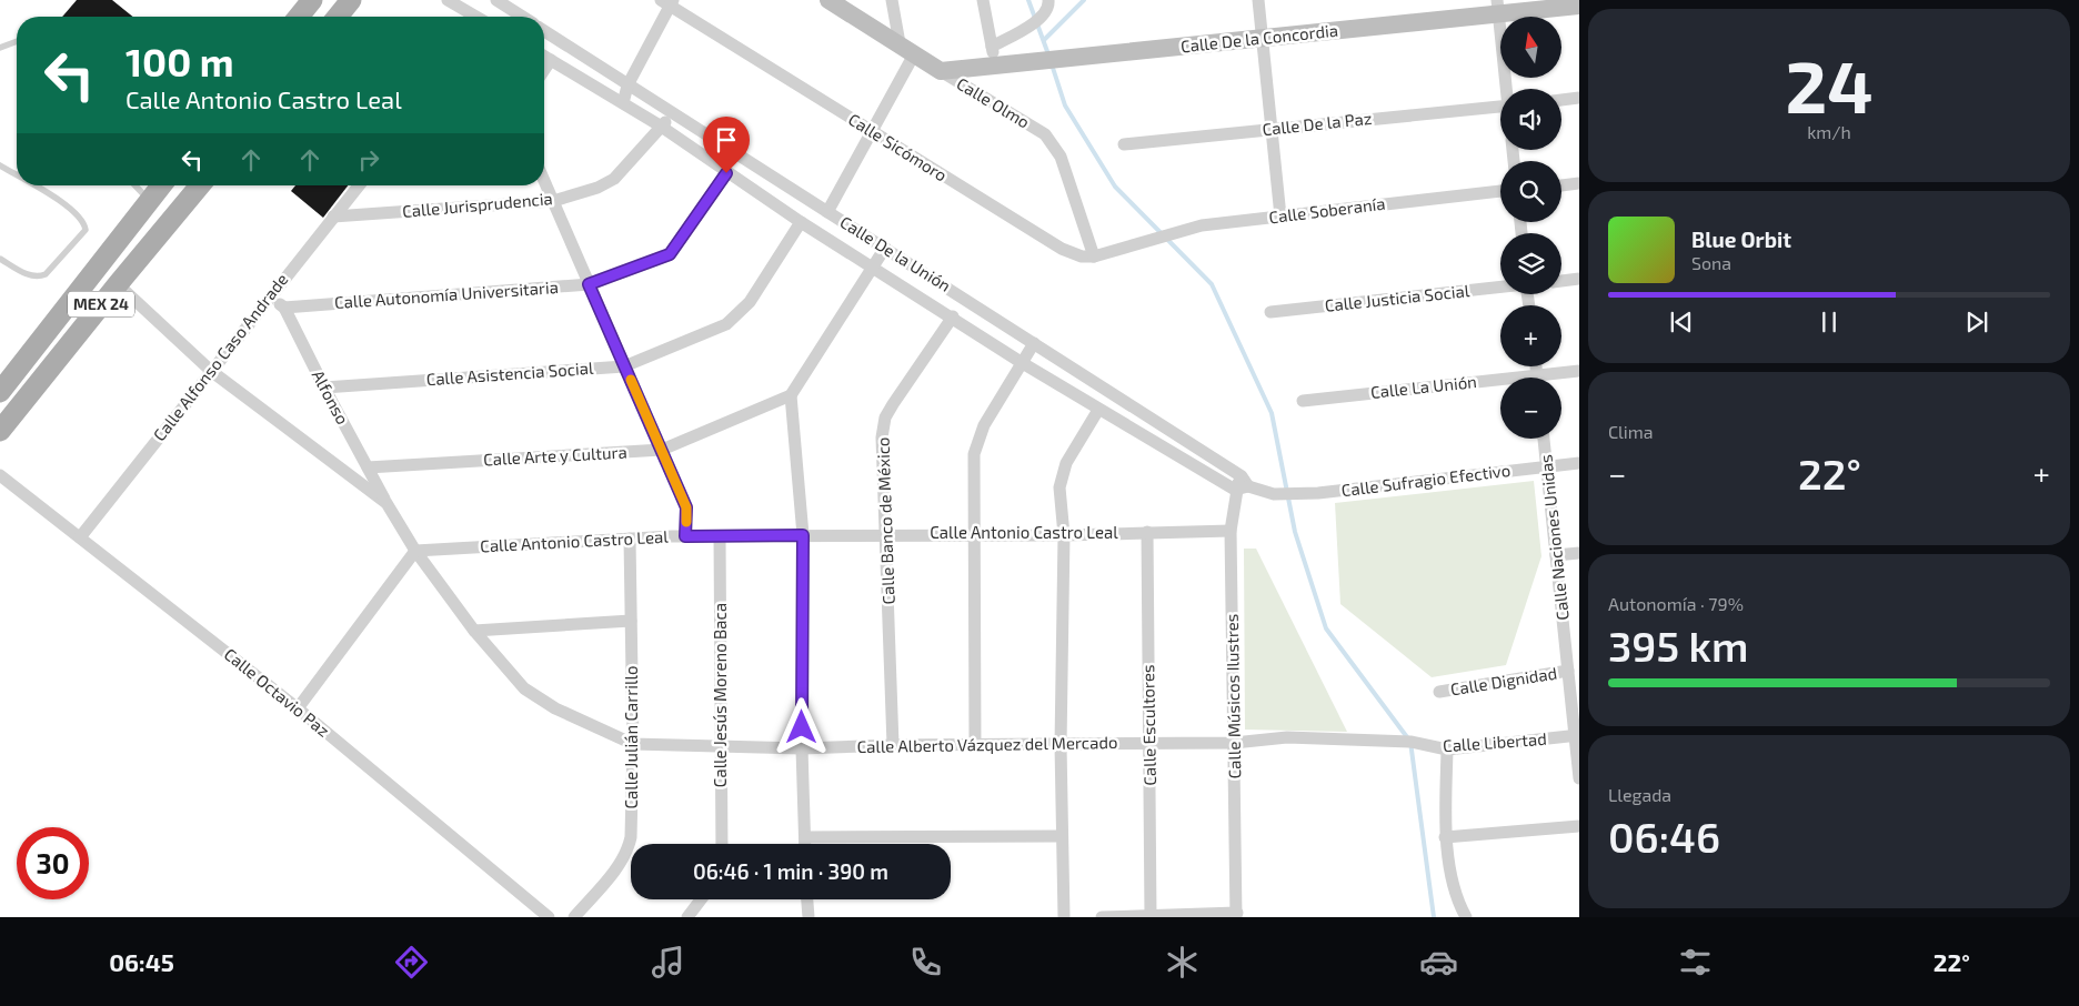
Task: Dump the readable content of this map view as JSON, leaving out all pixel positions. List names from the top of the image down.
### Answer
{
  "streets": {
    "main road": ["MEX 24"],
    "street": [
      "Calle De la Concordia",
      "Calle Olmo",
      "Calle De la Paz",
      "Calle Sicómoro",
      "Calle Jurisprudencia",
      "Calle Soberanía",
      "Calle De la Unión",
      "Calle Autonomía Universitaria",
      "Calle Justicia Social",
      "Calle Alfonso Caso Andrade",
      "Calle Asistencia Social",
      "Calle La Unión",
      "Alfonso",
      "Calle Arte y Cultura",
      "Calle Sufragio Efectivo",
      "Calle Banco de México",
      "Calle Antonio Castro Leal",
      "Calle Naciones Unidas",
      "Calle Dignidad",
      "Calle Octavio Paz",
      "Calle Jesús Moreno Baca",
      "Calle Músicos Ilustres",
      "Calle Escultores",
      "Calle Julián Carrillo",
      "Calle Libertad",
      "Calle Alberto Vázquez del Mercado"
    ]
  },
  "crossings": [
    ["Calle De la Concordia", "Calle Olmo"],
    ["Calle Olmo", "Calle Sicómoro"],
    ["Calle Sicómoro", "Calle Soberanía"],
    ["Calle Jurisprudencia", "Calle De la Unión"],
    ["Calle Jurisprudencia", "Calle Alfonso Caso Andrade"],
    ["Calle De la Unión", "Calle Autonomía Universitaria"],
    ["Calle De la Unión", "Calle Asistencia Social"],
    ["Calle De la Unión", "Calle Sufragio Efectivo"],
    ["Calle De la Unión", "Calle Banco de México"],
    ["Calle De la Unión", "Calle Músicos Ilustres"],
    ["Calle Autonomía Universitaria", "Alfonso"],
    ["MEX 24", "Calle Alberto Vázquez del Mercado"],
    ["Calle Alfonso Caso Andrade", "Alfonso"],
    ["Calle Alfonso Caso Andrade", "Calle Octavio Paz"],
    ["Calle Alfonso Caso Andrade", "Calle Alberto Vázquez del Mercado"],
    ["Calle Asistencia Social", "Alfonso"],
    ["Alfonso", "Calle Arte y Cultura"],
    ["Alfonso", "Calle Alberto Vázquez del Mercado"],
    ["Calle Sufragio Efectivo", "Calle Naciones Unidas"],
    ["Calle Banco de México", "Calle Antonio Castro Leal"],
    ["Calle Banco de México", "Calle Alberto Vázquez del Mercado"],
    ["Calle Antonio Castro Leal", "Calle Jesús Moreno Baca"],
    ["Calle Antonio Castro Leal", "Calle Músicos Ilustres"],
    ["Calle Antonio Castro Leal", "Calle Escultores"],
    ["Calle Antonio Castro Leal", "Calle Julián Carrillo"],
    ["Calle Antonio Castro Leal", "Calle Alberto Vázquez del Mercado"],
    ["Calle Naciones Unidas", "Calle Dignidad"],
    ["Calle Naciones Unidas", "Calle Libertad"],
    ["Calle Jesús Moreno Baca", "Calle Alberto Vázquez del Mercado"],
    ["Calle Músicos Ilustres", "Calle Alberto Vázquez del Mercado"],
    ["Calle Escultores", "Calle Alberto Vázquez del Mercado"],
    ["Calle Julián Carrillo", "Calle Alberto Vázquez del Mercado"],
    ["Calle Libertad", "Calle Alberto Vázquez del Mercado"]
  ],
  "north": "top",
  "page": {
    "tile": [
      ["24", "km/h"],
      "Clima",
      ["Autonomía · 79%", "395 km"],
      ["Llegada", "06:46"]
    ],
    "map_buttons": ["+", "−"],
    "turn": ["100 m", "Calle Antonio Castro Leal"],
    "song": ["Blue Orbit", "Sona"],
    "heat": ["−", "22°", "+"],
    "limit": "30",
    "trip": "06:46 · 1 min · 390 m",
    "tabs": ["06:45", "22°"]
  }
}
